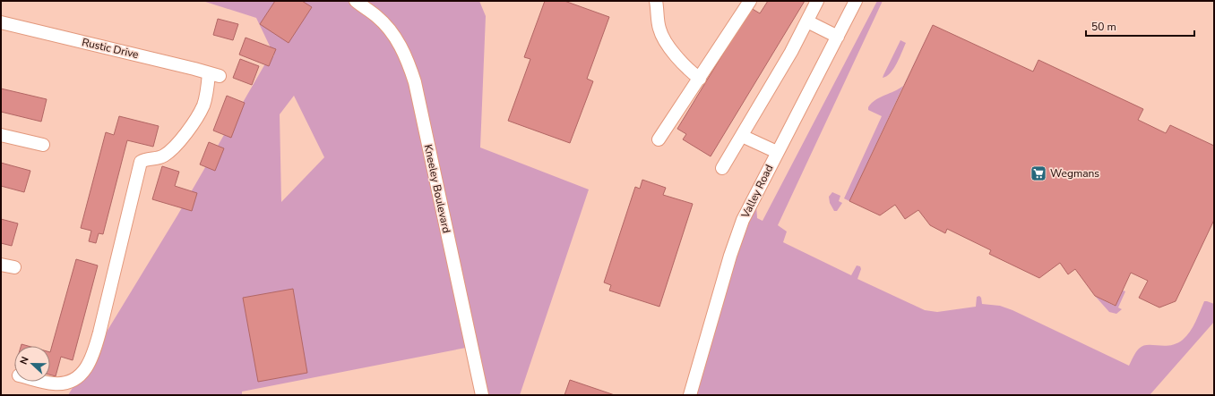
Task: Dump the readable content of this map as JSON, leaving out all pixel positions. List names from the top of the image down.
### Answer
{
  "streets": {
    "street": ["Rustic Drive", "Kneeley Boulevard", "Valley Road"]
  },
  "places": {
    "supermarket": ["Wegmans"]
  },
  "scale_bar": "50 m",
  "north": "left"
}
